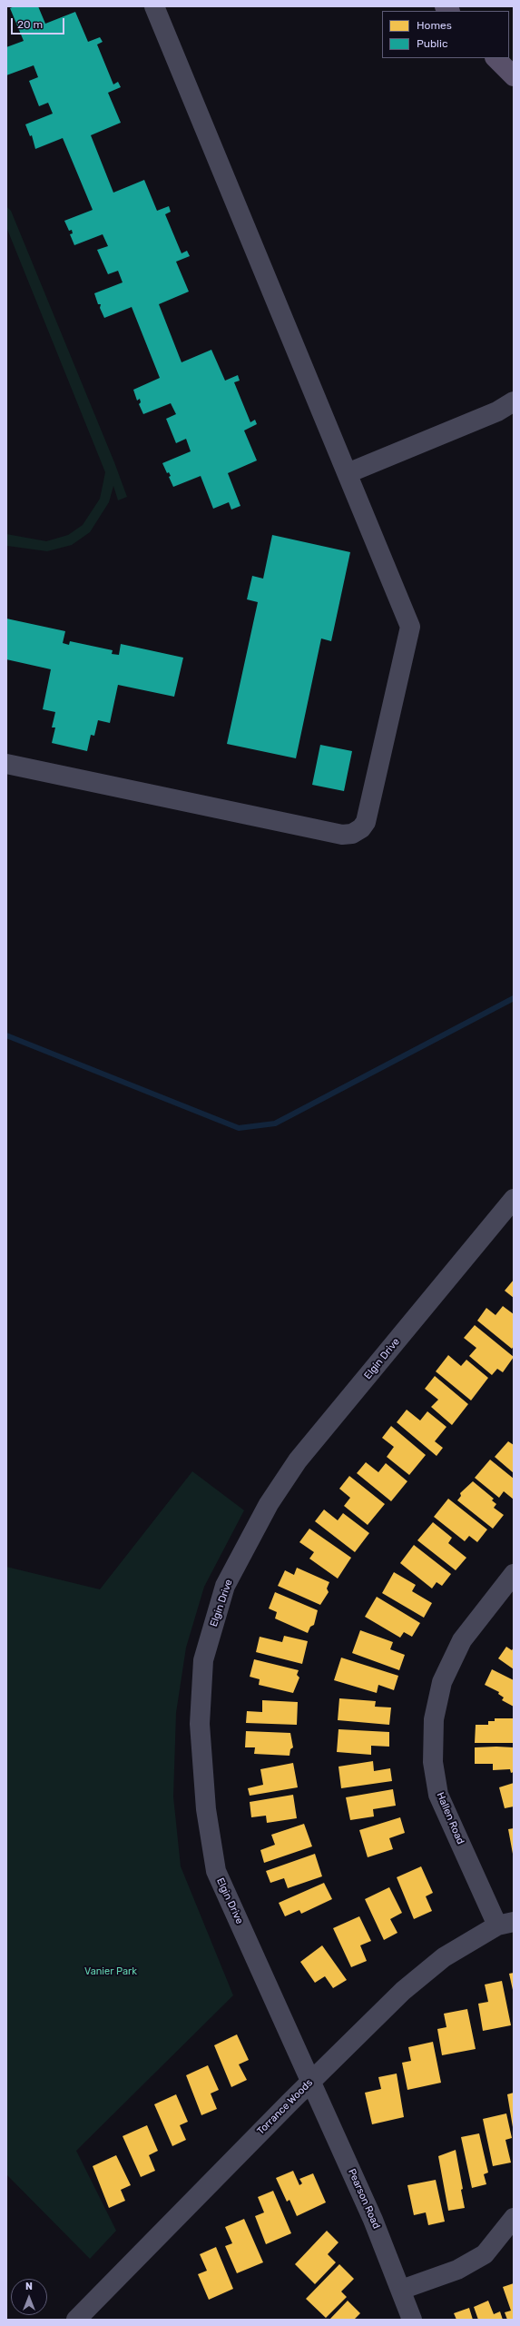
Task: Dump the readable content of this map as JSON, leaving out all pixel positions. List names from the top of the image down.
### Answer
{
  "streets": {
    "street": [
      "Elgin Drive",
      "Hallen Road",
      "Torrance Woods",
      "Pearson Road"
    ]
  },
  "crossings": [
    ["Elgin Drive", "Torrance Woods"],
    ["Elgin Drive", "Pearson Road"],
    ["Hallen Road", "Torrance Woods"],
    ["Torrance Woods", "Pearson Road"]
  ],
  "parks": ["Vanier Park"],
  "legend": ["Homes", "Public"],
  "scale_bar": "20 m",
  "north": "top"
}
